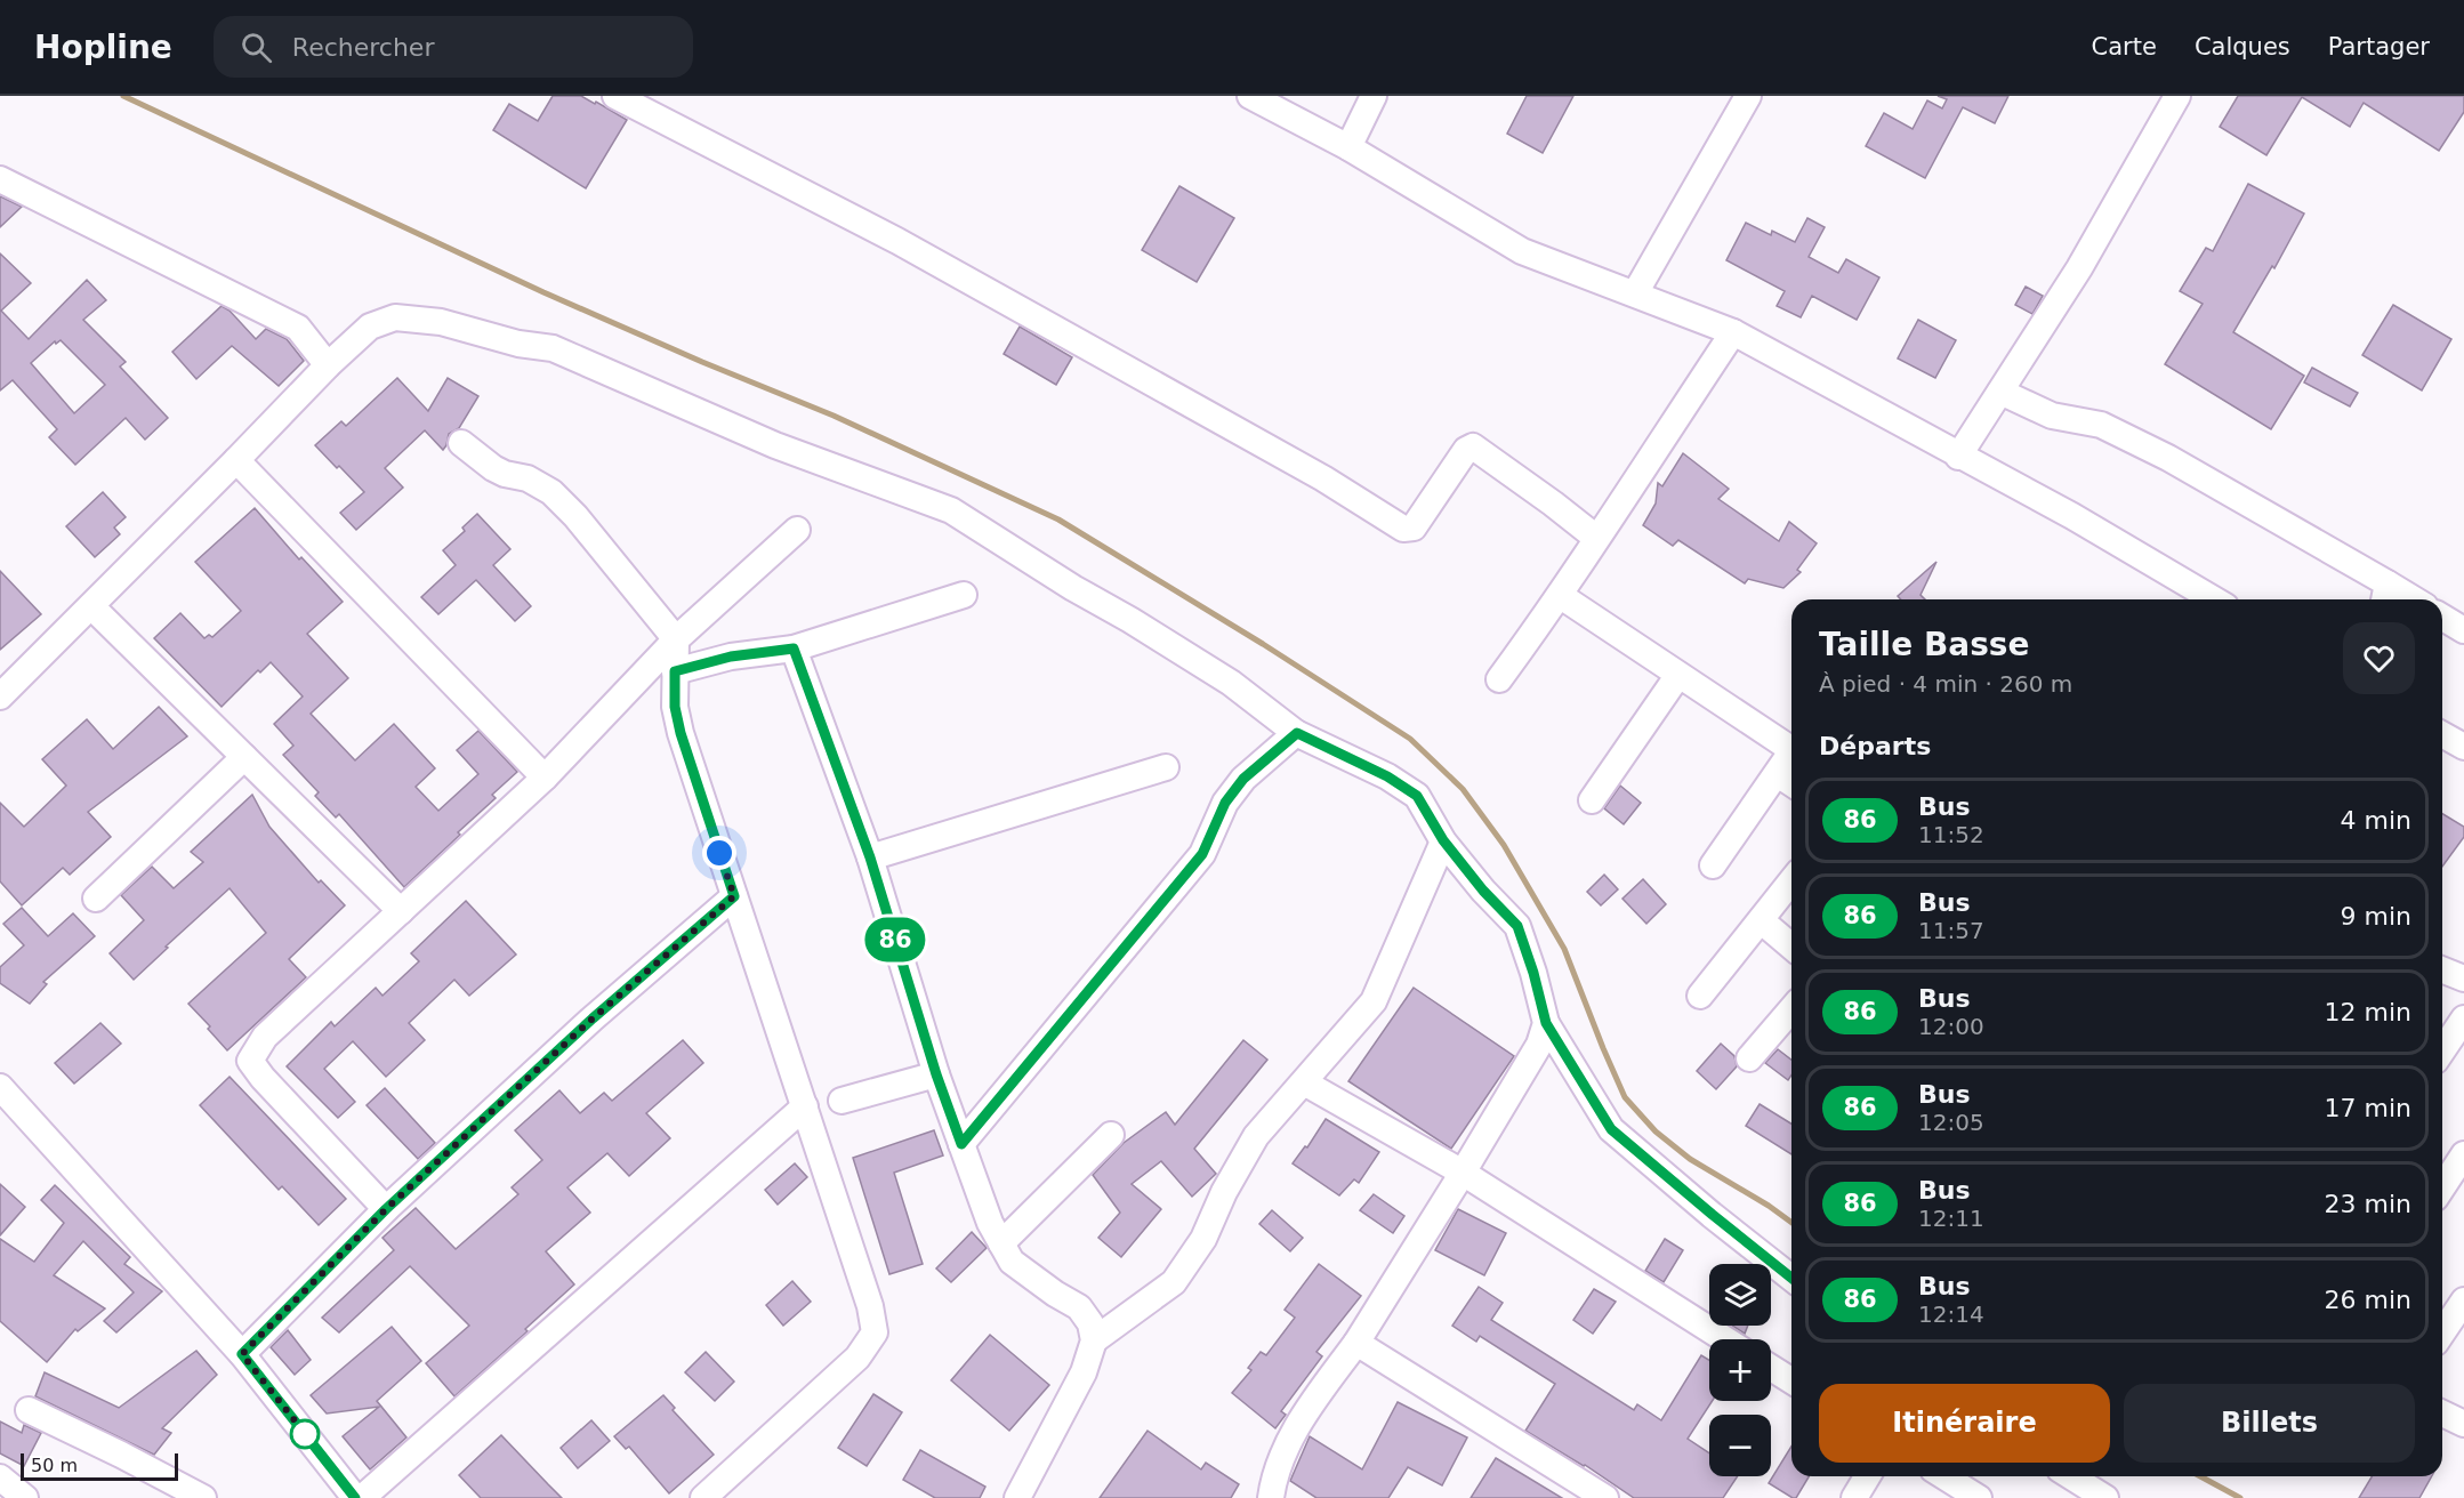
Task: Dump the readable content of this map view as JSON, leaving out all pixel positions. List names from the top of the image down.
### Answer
{
  "lines": ["bus line 86"],
  "scale_bar": "50 m",
  "page": {
    "header": "Hopline",
    "search": "Rechercher",
    "nav": ["Carte", "Calques", "Partager"],
    "on_map": "86",
    "heading": [
      ["Taille Basse", "À pied · 4 min · 260 m"],
      "Départs"
    ],
    "list": [
      {
        "mark": "86",
        "name": "Bus",
        "note": "11:52",
        "value": "4 min"
      },
      {
        "mark": "86",
        "name": "Bus",
        "note": "11:57",
        "value": "9 min"
      },
      {
        "mark": "86",
        "name": "Bus",
        "note": "12:00",
        "value": "12 min"
      },
      {
        "mark": "86",
        "name": "Bus",
        "note": "12:05",
        "value": "17 min"
      },
      {
        "mark": "86",
        "name": "Bus",
        "note": "12:11",
        "value": "23 min"
      },
      {
        "mark": "86",
        "name": "Bus",
        "note": "12:14",
        "value": "26 min"
      }
    ],
    "map_buttons": ["+", "−"],
    "buttons": ["Itinéraire", "Billets"],
    "scale": "50 m"
  }
}
